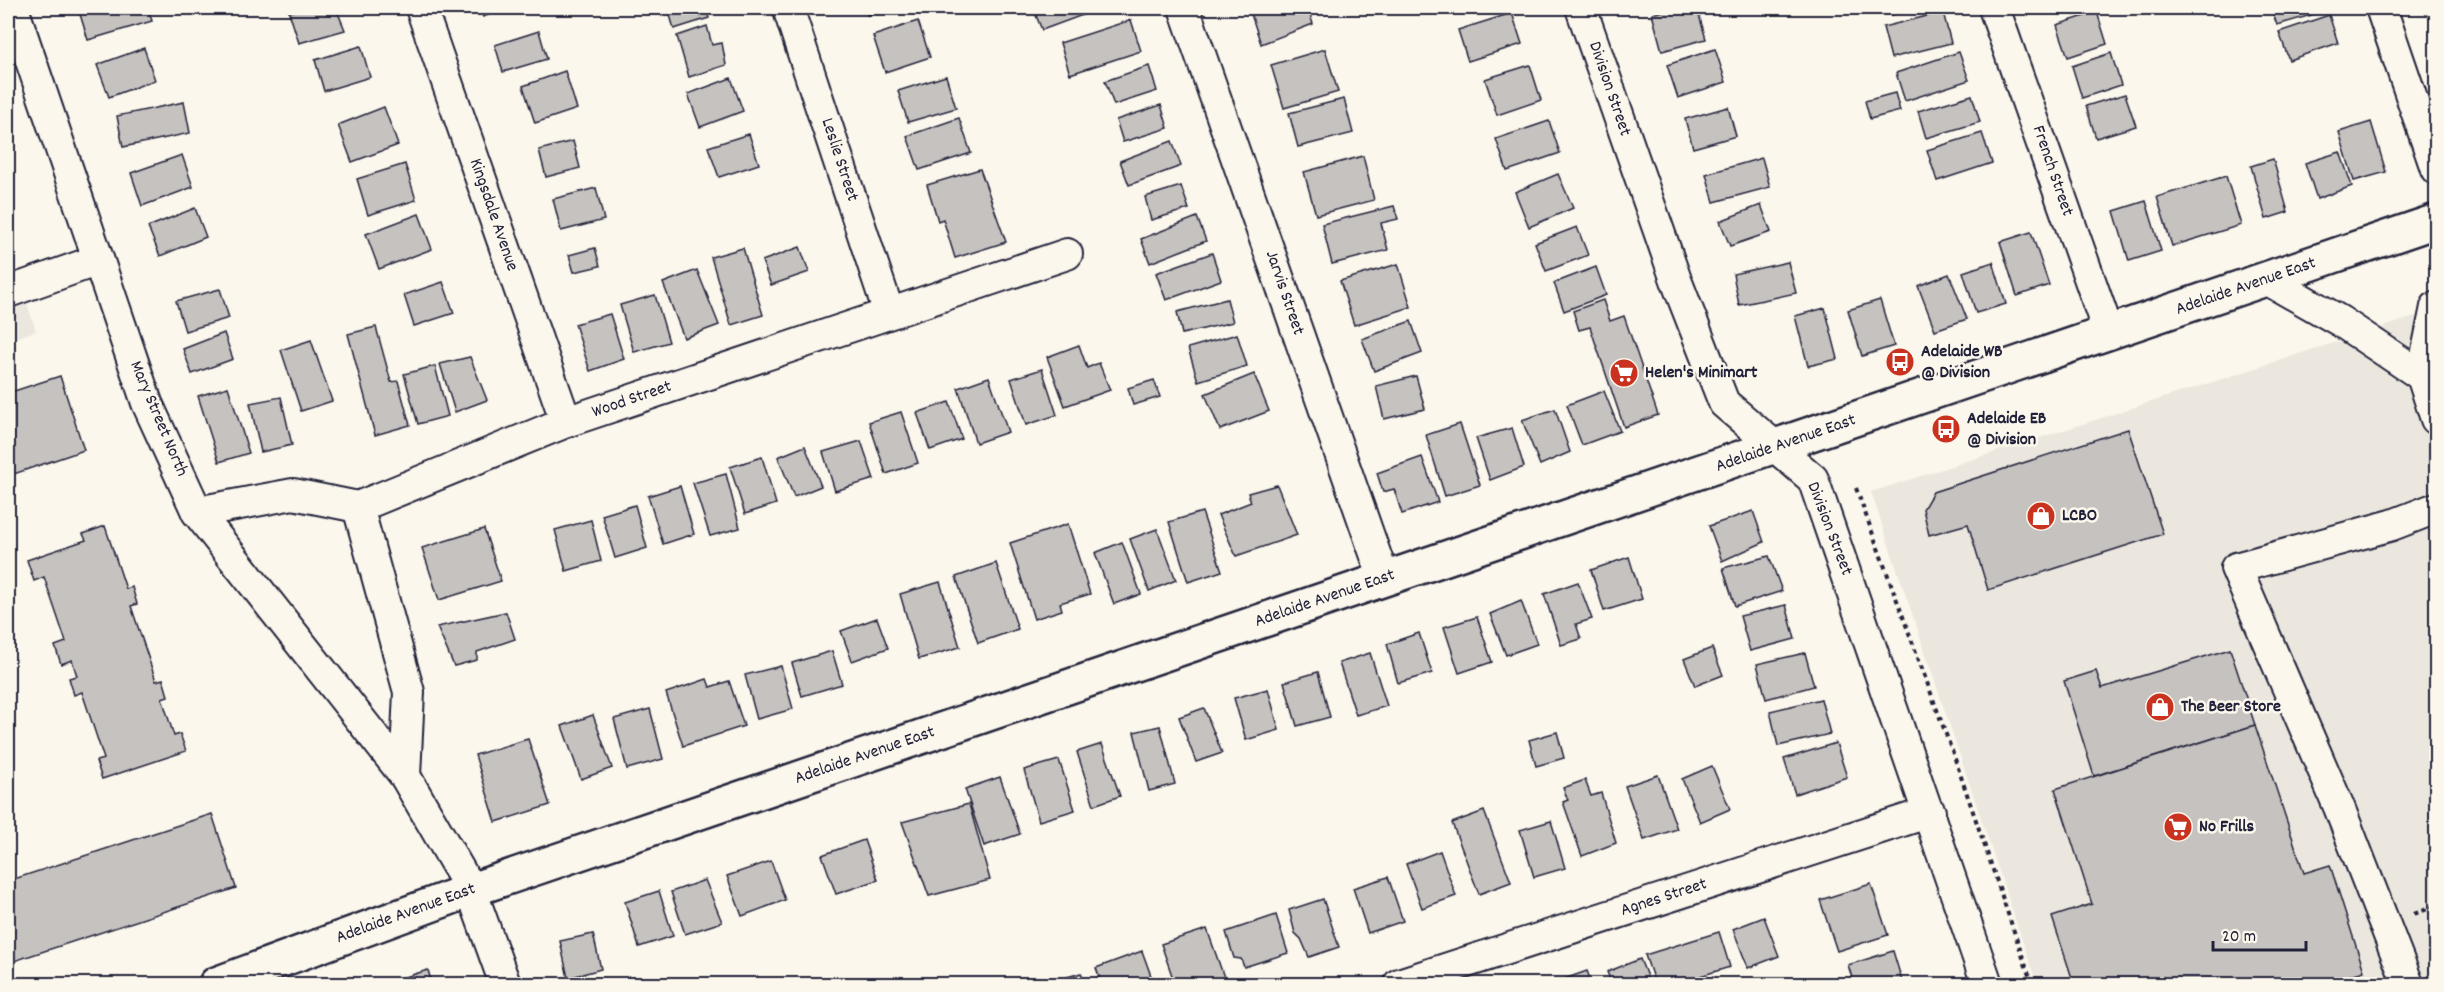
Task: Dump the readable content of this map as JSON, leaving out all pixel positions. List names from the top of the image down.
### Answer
{
  "streets": {
    "main road": ["Adelaide Avenue East"],
    "street": [
      "Division Street",
      "Leslie Street",
      "French Street",
      "Kingsdale Avenue",
      "Jarvis Street",
      "Wood Street",
      "Mary Street North",
      "Agnes Street"
    ]
  },
  "crossings": [
    ["Division Street", "Adelaide Avenue East"],
    ["Division Street", "Agnes Street"],
    ["Leslie Street", "Wood Street"],
    ["French Street", "Adelaide Avenue East"],
    ["Kingsdale Avenue", "Wood Street"],
    ["Adelaide Avenue East", "Jarvis Street"],
    ["Adelaide Avenue East", "Mary Street North"]
  ],
  "places": {
    "bus stop": ["Adelaide WB @ Division", "Adelaide EB @ Division"],
    "supermarket": ["Helen's Minimart", "No Frills"],
    "shop": ["LCBO", "The Beer Store"]
  },
  "scale_bar": "20 m"
}
